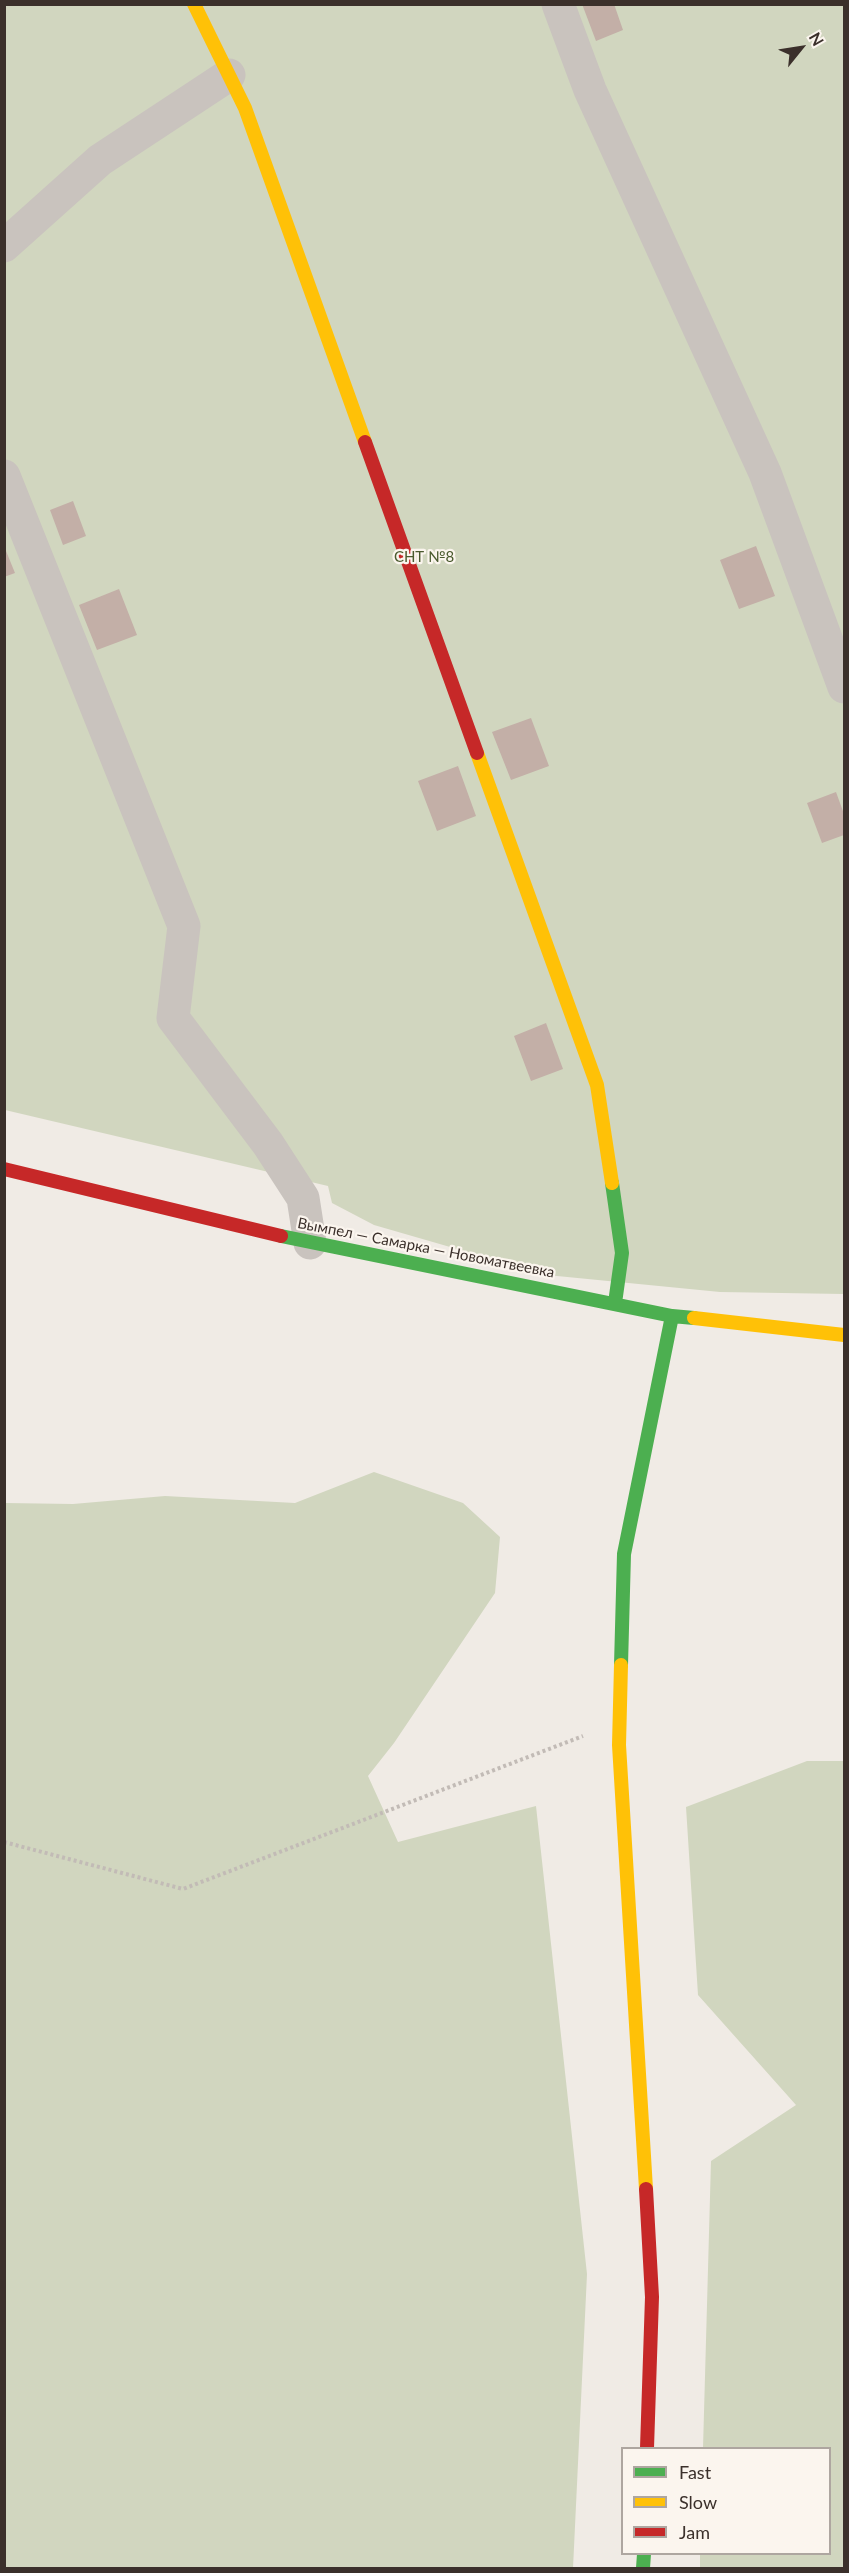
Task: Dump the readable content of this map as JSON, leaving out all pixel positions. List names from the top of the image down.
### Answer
{
  "streets": {
    "street": ["Вымпел — Самарка — Новоматвеевка"]
  },
  "parks": ["СНТ №8"],
  "legend": ["Fast", "Slow", "Jam"],
  "north": "top right"
}
